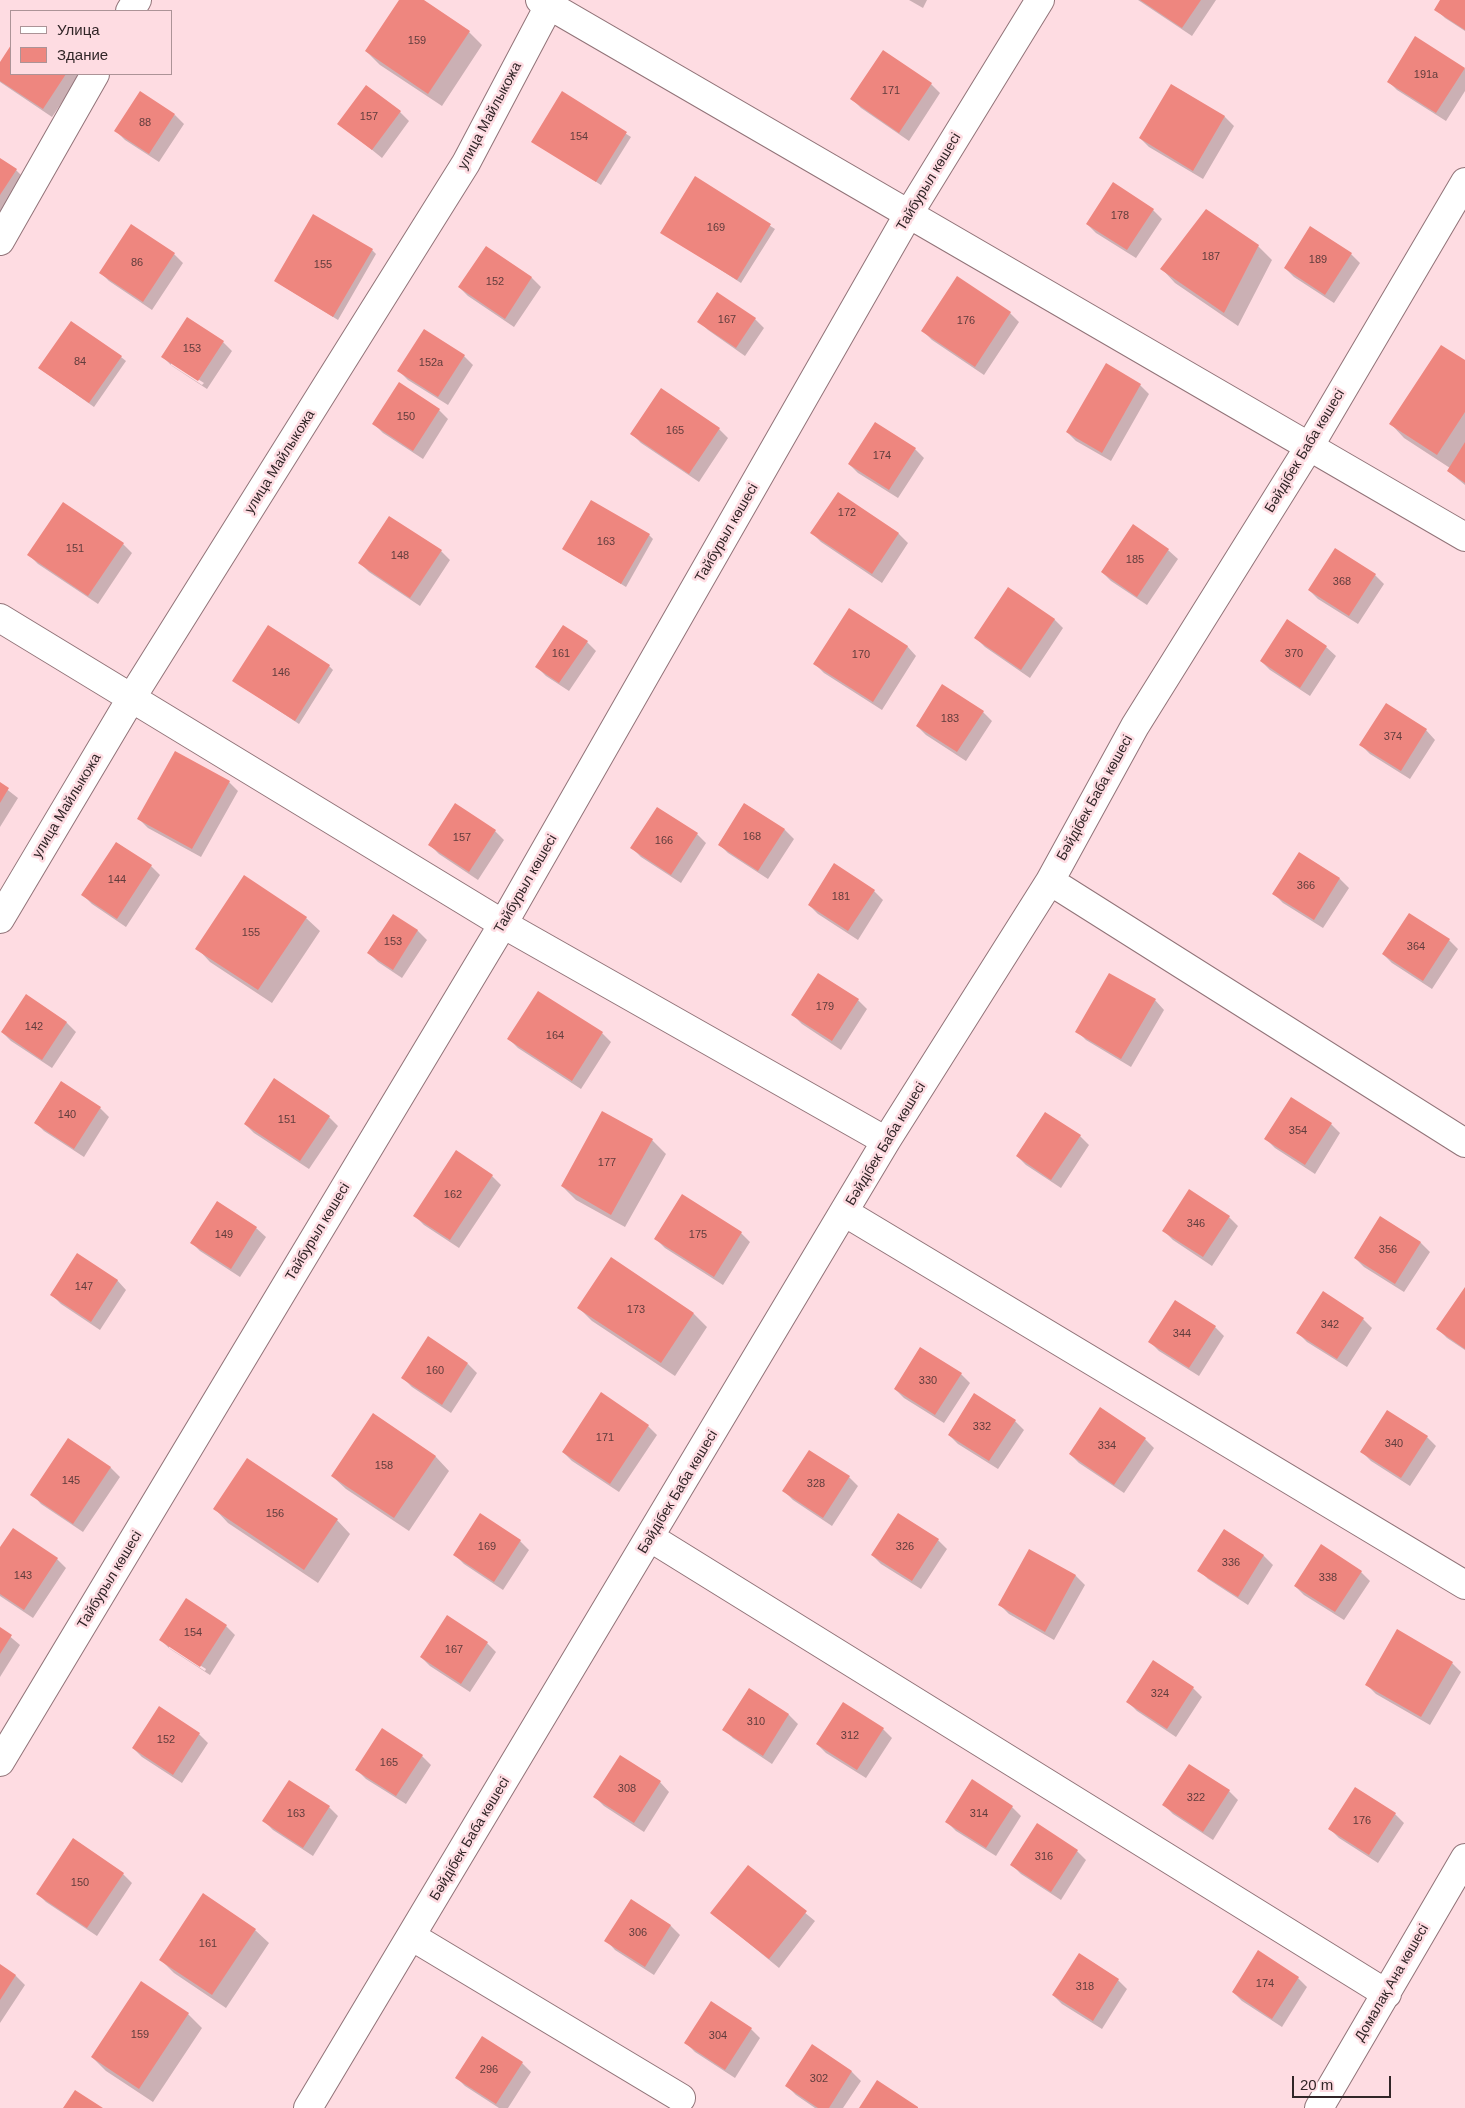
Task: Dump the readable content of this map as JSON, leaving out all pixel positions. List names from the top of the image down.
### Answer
{
  "streets": {
    "street": [
      "улица Майлыкожа",
      "Тайбурыл көшесі",
      "Бәйдібек Баба көшесі",
      "Домалақ Ана көшесі"
    ]
  },
  "house_numbers": [
    "159",
    "191а",
    "171",
    "157",
    "88",
    "154",
    "178",
    "169",
    "187",
    "189",
    "86",
    "155",
    "152",
    "167",
    "176",
    "153",
    "84",
    "152а",
    "150",
    "165",
    "174",
    "172",
    "163",
    "151",
    "148",
    "185",
    "368",
    "161",
    "370",
    "170",
    "146",
    "183",
    "374",
    "168",
    "157",
    "166",
    "144",
    "366",
    "181",
    "155",
    "153",
    "364",
    "179",
    "142",
    "164",
    "140",
    "151",
    "354",
    "177",
    "162",
    "346",
    "149",
    "175",
    "356",
    "147",
    "173",
    "342",
    "344",
    "160",
    "330",
    "332",
    "171",
    "340",
    "334",
    "158",
    "145",
    "328",
    "156",
    "169",
    "326",
    "336",
    "143",
    "338",
    "154",
    "167",
    "324",
    "310",
    "312",
    "152",
    "165",
    "308",
    "322",
    "163",
    "314",
    "176",
    "316",
    "150",
    "306",
    "161",
    "174",
    "318",
    "159",
    "304",
    "296",
    "302"
  ],
  "legend": ["Улица", "Здание"],
  "scale_bar": "20 m"
}
